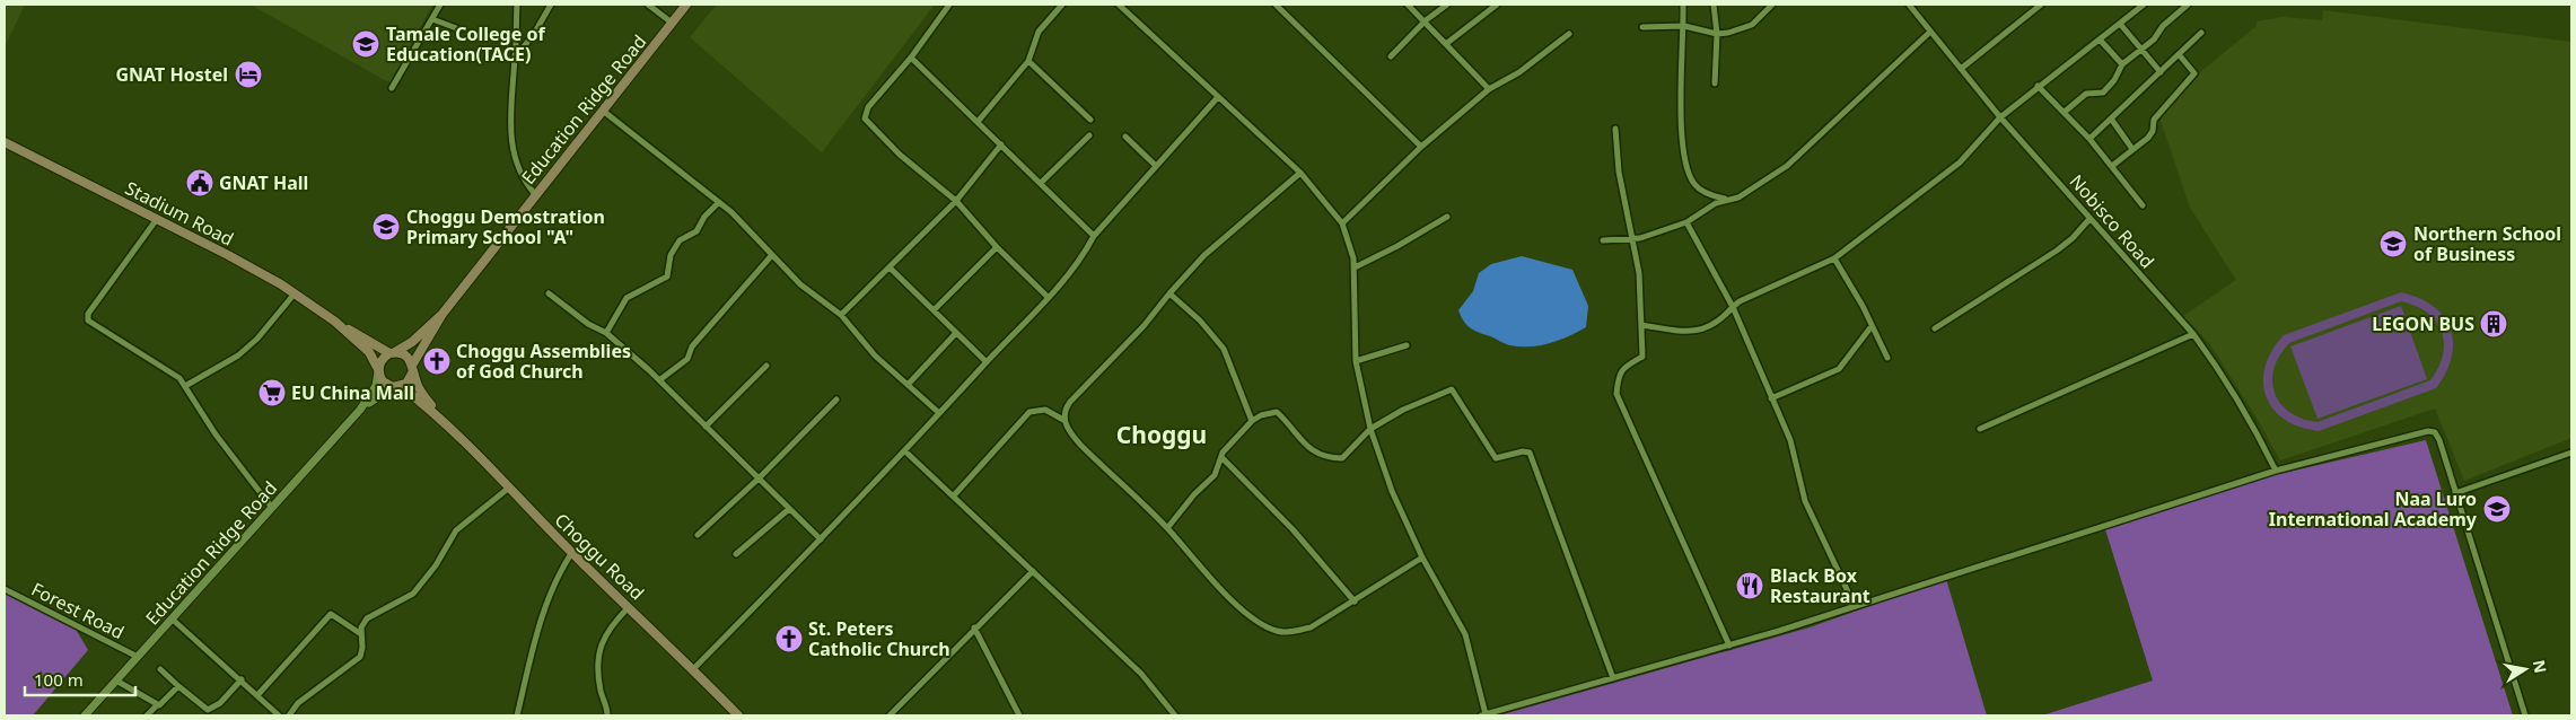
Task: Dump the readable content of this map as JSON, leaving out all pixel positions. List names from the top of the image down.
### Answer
{
  "streets": {
    "main road": ["Education Ridge Road", "Stadium Road", "Choggu Road"],
    "street": ["Nobisco Road", "Forest Road"]
  },
  "crossings": [
    ["Education Ridge Road", "Stadium Road"],
    ["Education Ridge Road", "Choggu Road"],
    ["Education Ridge Road", "Forest Road"],
    ["Stadium Road", "Choggu Road"]
  ],
  "districts": ["Choggu"],
  "places": {
    "school or university": [
      "Tamale College of Education(TACE)",
      "Choggu Demostration Primary School \"A\"",
      "Northern School of Business",
      "Naa Luro International Academy"
    ],
    "hotel": ["GNAT Hostel"],
    "public building": ["GNAT Hall"],
    "building": ["LEGON BUS"],
    "church": ["Choggu Assemblies of God Church", "St. Peters Catholic Church"],
    "supermarket": ["EU China Mall"],
    "restaurant": ["Black Box Restaurant"]
  },
  "scale_bar": "100 m",
  "north": "right"
}
